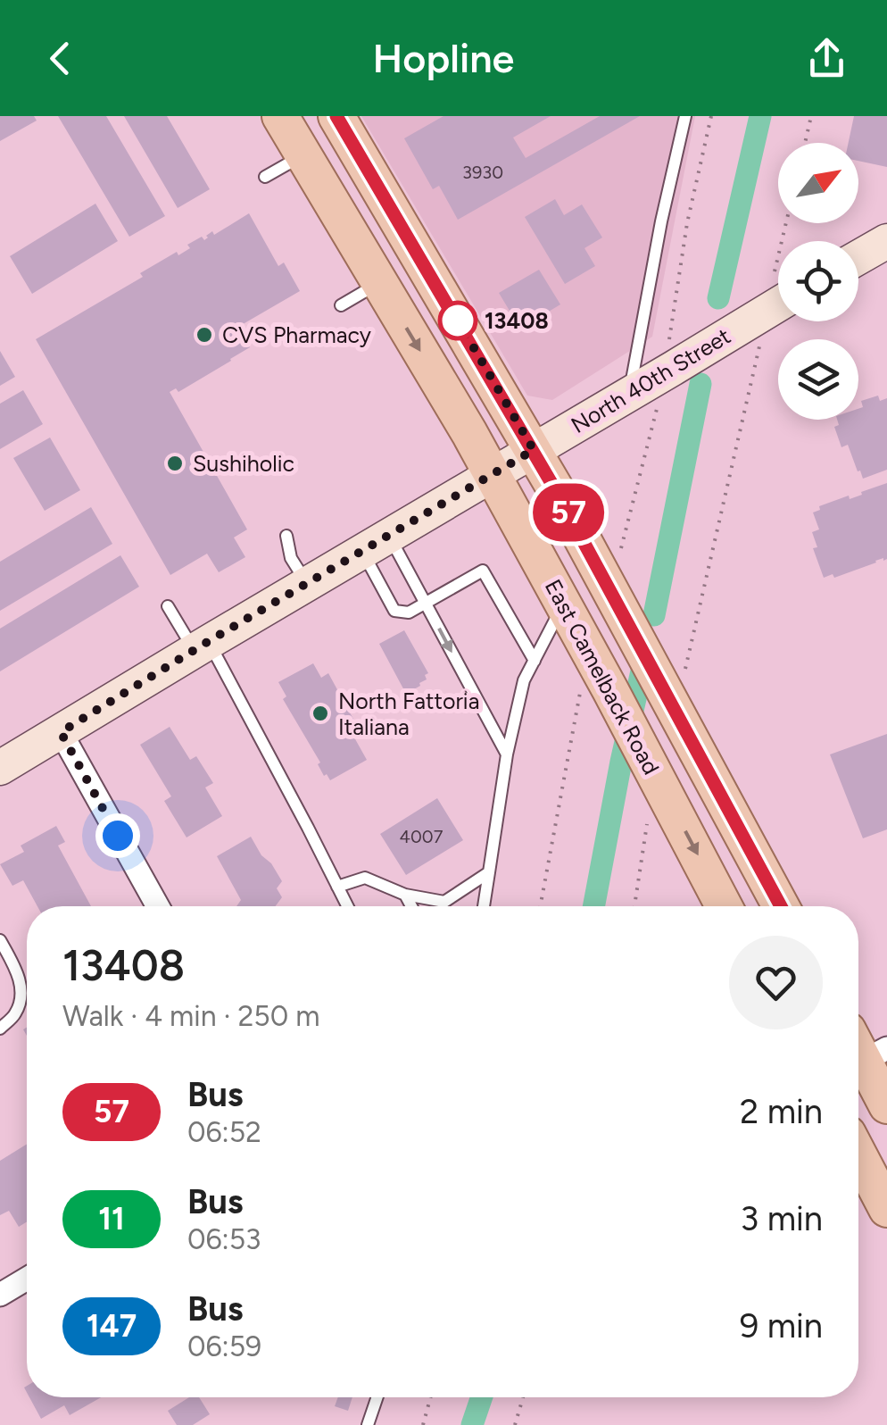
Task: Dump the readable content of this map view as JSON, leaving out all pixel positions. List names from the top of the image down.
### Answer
{
  "streets": {
    "main road": ["North 40th Street", "East Camelback Road"]
  },
  "crossings": [
    ["North 40th Street", "East Camelback Road"]
  ],
  "places": [
    "13408",
    "CVS Pharmacy",
    "Sushiholic",
    "North Fattoria Italiana"
  ],
  "lines": ["bus line 57"],
  "house_numbers": ["3930", "4007"],
  "north": "top right",
  "page": {
    "header": "Hopline",
    "on_map": "57",
    "heading": ["13408", "Walk · 4 min · 250 m"],
    "list": [
      {
        "mark": "57",
        "name": "Bus",
        "note": "06:52",
        "value": "2 min"
      },
      {
        "mark": "11",
        "name": "Bus",
        "note": "06:53",
        "value": "3 min"
      },
      {
        "mark": "147",
        "name": "Bus",
        "note": "06:59",
        "value": "9 min"
      }
    ]
  }
}
